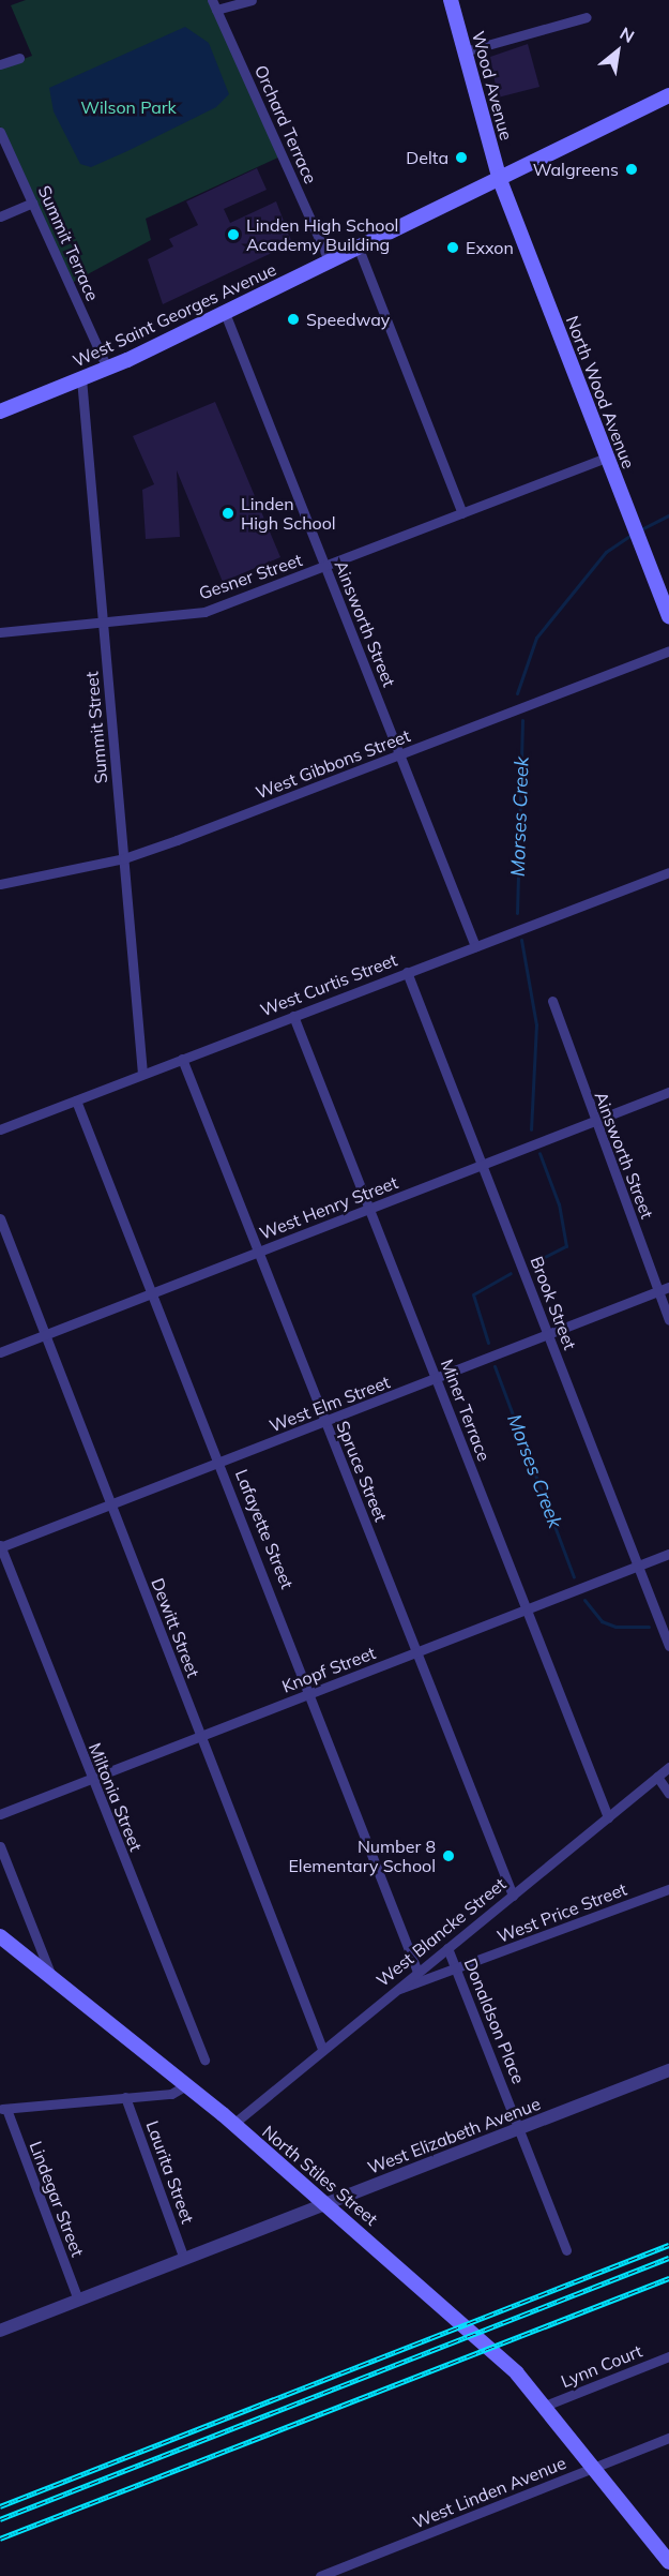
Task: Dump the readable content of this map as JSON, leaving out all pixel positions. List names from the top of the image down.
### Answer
{
  "streets": {
    "main road": [
      "Wood Avenue",
      "West Saint Georges Avenue",
      "North Wood Avenue",
      "North Stiles Street"
    ],
    "street": [
      "Orchard Terrace",
      "Summit Terrace",
      "Gesner Street",
      "Ainsworth Street",
      "Summit Street",
      "West Gibbons Street",
      "West Curtis Street",
      "West Henry Street",
      "Brook Street",
      "West Elm Street",
      "Miner Terrace",
      "Spruce Street",
      "Lafayette Street",
      "Dewitt Street",
      "Knopf Street",
      "Miltonia Street",
      "West Price Street",
      "West Blancke Street",
      "Donaldson Place",
      "West Elizabeth Avenue",
      "Laurita Street",
      "Lindegar Street",
      "Lynn Court",
      "West Linden Avenue"
    ]
  },
  "crossings": [
    ["Wood Avenue", "West Saint Georges Avenue"],
    ["Wood Avenue", "North Wood Avenue"],
    ["Orchard Terrace", "West Saint Georges Avenue"],
    ["Summit Terrace", "West Saint Georges Avenue"],
    ["West Saint Georges Avenue", "North Wood Avenue"],
    ["West Saint Georges Avenue", "Ainsworth Street"],
    ["West Saint Georges Avenue", "Summit Street"],
    ["North Wood Avenue", "Gesner Street"],
    ["Gesner Street", "Ainsworth Street"],
    ["Gesner Street", "Summit Street"],
    ["Ainsworth Street", "West Gibbons Street"],
    ["Ainsworth Street", "West Curtis Street"],
    ["Ainsworth Street", "West Henry Street"],
    ["Ainsworth Street", "West Elm Street"],
    ["Summit Street", "West Gibbons Street"],
    ["Summit Street", "West Curtis Street"],
    ["West Curtis Street", "Brook Street"],
    ["West Curtis Street", "Miner Terrace"],
    ["West Curtis Street", "Spruce Street"],
    ["West Curtis Street", "Lafayette Street"],
    ["West Henry Street", "Brook Street"],
    ["West Henry Street", "Miner Terrace"],
    ["West Henry Street", "Spruce Street"],
    ["West Henry Street", "Lafayette Street"],
    ["West Henry Street", "Dewitt Street"],
    ["Brook Street", "West Elm Street"],
    ["Brook Street", "Knopf Street"],
    ["West Elm Street", "Miner Terrace"],
    ["West Elm Street", "Spruce Street"],
    ["West Elm Street", "Lafayette Street"],
    ["West Elm Street", "Dewitt Street"],
    ["West Elm Street", "Miltonia Street"],
    ["Miner Terrace", "Knopf Street"],
    ["Miner Terrace", "West Blancke Street"],
    ["Spruce Street", "Knopf Street"],
    ["Spruce Street", "West Blancke Street"],
    ["Lafayette Street", "Knopf Street"],
    ["Lafayette Street", "West Blancke Street"],
    ["Dewitt Street", "Knopf Street"],
    ["Dewitt Street", "West Blancke Street"],
    ["Knopf Street", "Miltonia Street"],
    ["West Price Street", "West Blancke Street"],
    ["West Price Street", "Donaldson Place"],
    ["West Blancke Street", "Donaldson Place"],
    ["West Blancke Street", "North Stiles Street"],
    ["Donaldson Place", "West Elizabeth Avenue"],
    ["West Elizabeth Avenue", "Laurita Street"],
    ["West Elizabeth Avenue", "North Stiles Street"],
    ["West Elizabeth Avenue", "Lindegar Street"],
    ["North Stiles Street", "Lynn Court"],
    ["North Stiles Street", "West Linden Avenue"]
  ],
  "water": ["Morses Creek"],
  "parks": ["Wilson Park"],
  "places": [
    "Delta",
    "Walgreens",
    "Linden High School Academy Building",
    "Exxon",
    "Speedway",
    "Linden High School",
    "Number 8 Elementary School"
  ],
  "north": "top right"
}
